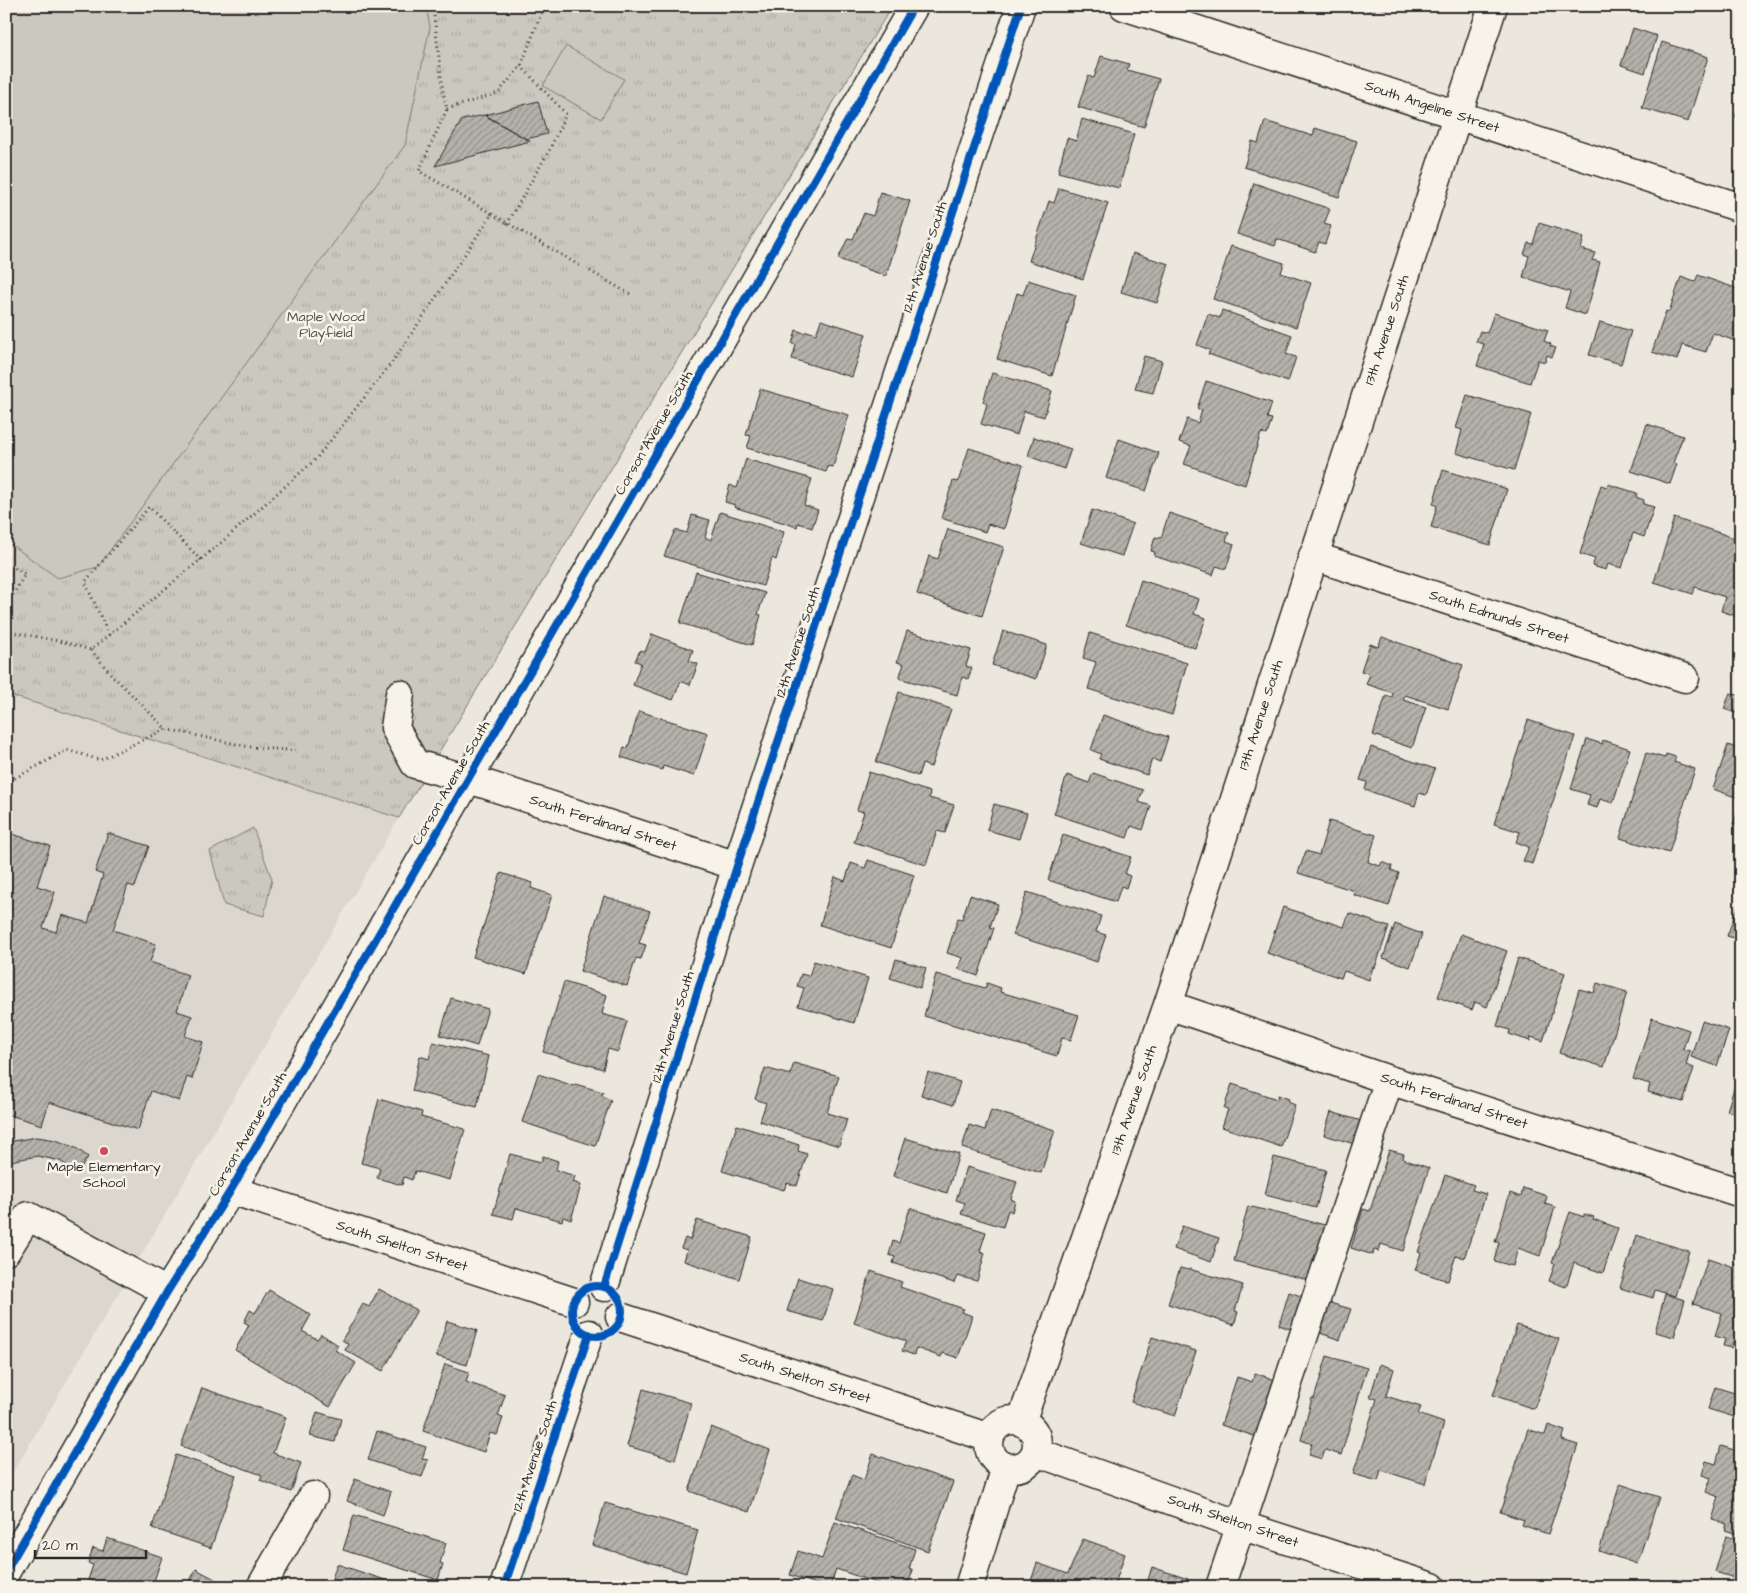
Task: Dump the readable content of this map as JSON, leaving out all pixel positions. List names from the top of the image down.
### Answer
{
  "streets": {
    "street": [
      "South Angeline Street",
      "12th Avenue South",
      "13th Avenue South",
      "Corson Avenue South",
      "South Edmunds Street",
      "South Ferdinand Street",
      "South Shelton Street"
    ]
  },
  "crossings": [
    ["South Angeline Street", "13th Avenue South"],
    ["12th Avenue South", "South Ferdinand Street"],
    ["12th Avenue South", "South Shelton Street"],
    ["13th Avenue South", "South Edmunds Street"],
    ["13th Avenue South", "South Ferdinand Street"],
    ["13th Avenue South", "South Shelton Street"],
    ["Corson Avenue South", "South Ferdinand Street"],
    ["Corson Avenue South", "South Shelton Street"]
  ],
  "parks": ["Maple Wood Playfield"],
  "places": ["Maple Elementary School"],
  "scale_bar": "20 m"
}
